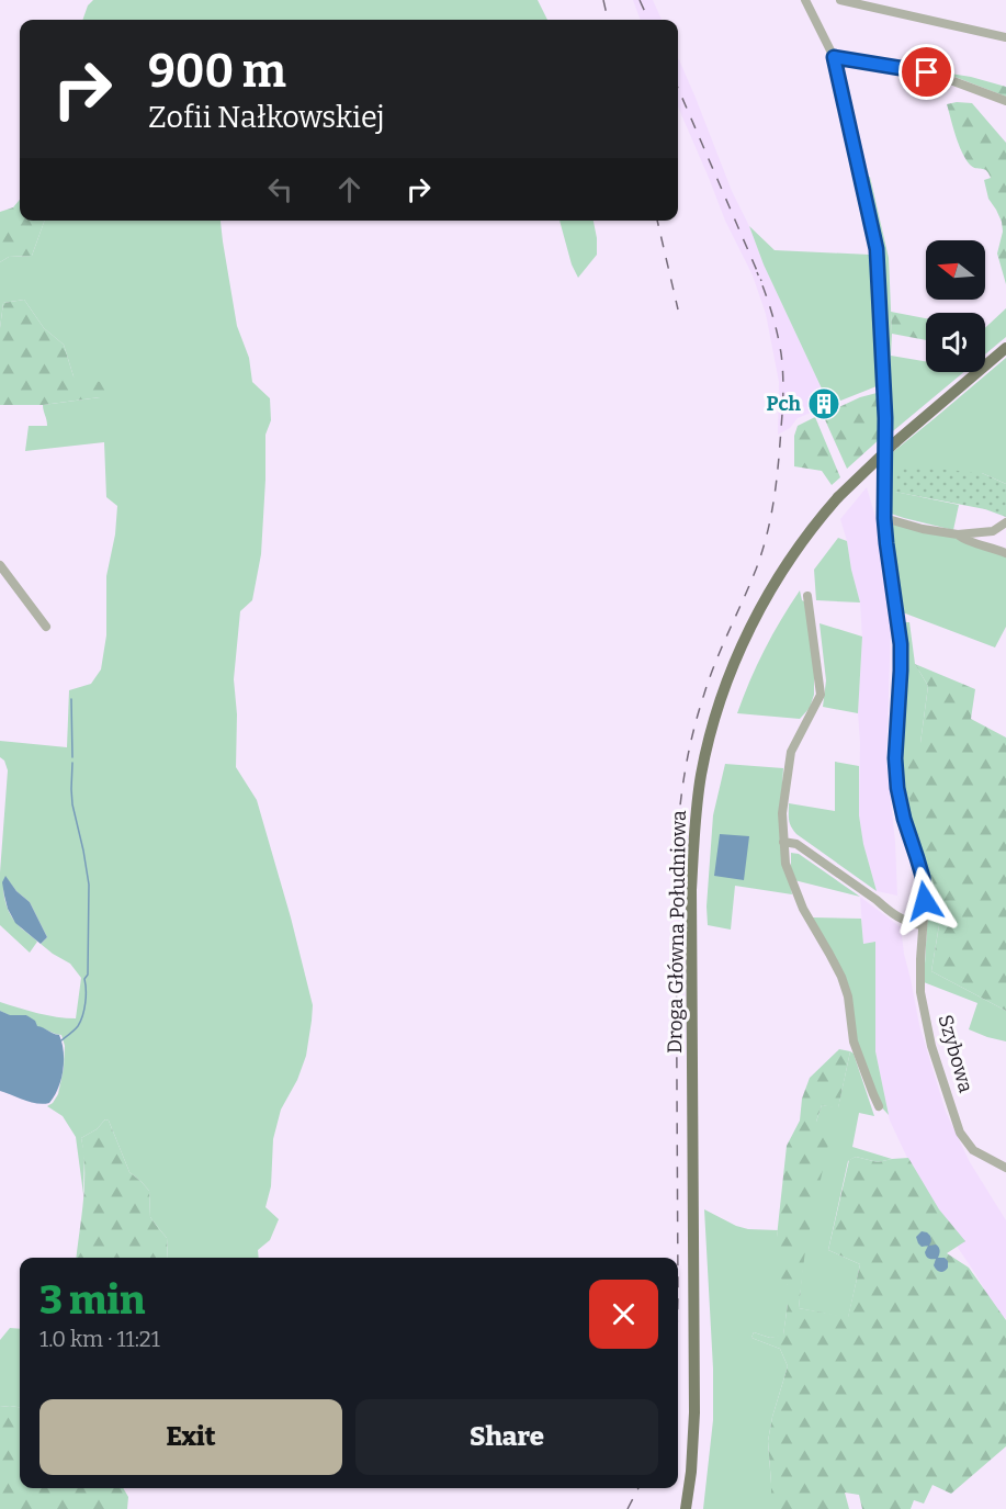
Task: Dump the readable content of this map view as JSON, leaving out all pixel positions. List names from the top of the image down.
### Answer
{
  "streets": {
    "main road": ["Droga Główna Południowa"],
    "street": ["Szybowa"]
  },
  "places": {
    "building": ["Pch"]
  },
  "north": "left",
  "page": {
    "turn": ["900 m", "Zofii Nałkowskiej"],
    "heading": ["3 min", "1.0 km · 11:21"],
    "buttons": ["Exit", "Share"]
  }
}
